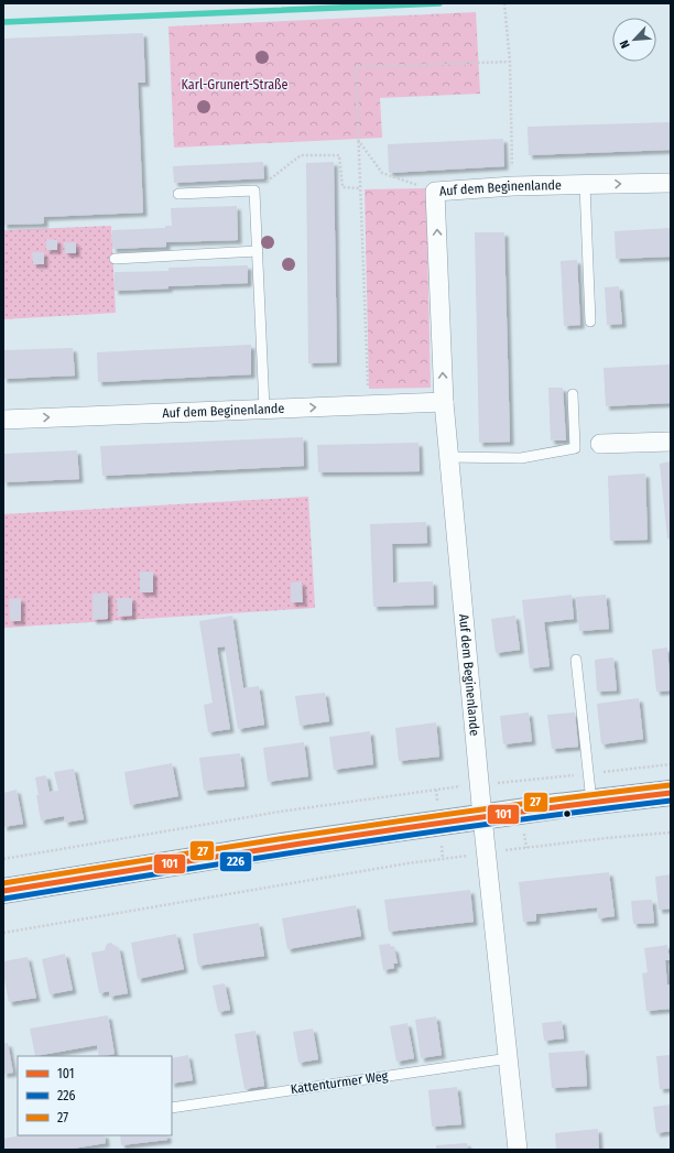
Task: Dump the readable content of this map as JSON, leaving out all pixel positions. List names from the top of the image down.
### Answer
{
  "streets": {
    "street": ["Auf dem Beginenlande"],
    "lane": ["Kattenturmer Weg"]
  },
  "crossings": [
    ["Auf dem Beginenlande", "Kattenturmer Weg"]
  ],
  "parks": ["Karl-Grunert-Straße"],
  "lines": ["transit line 27", "transit line 101", "transit line 226"],
  "legend": ["101", "226", "27"],
  "north": "bottom left"
}
